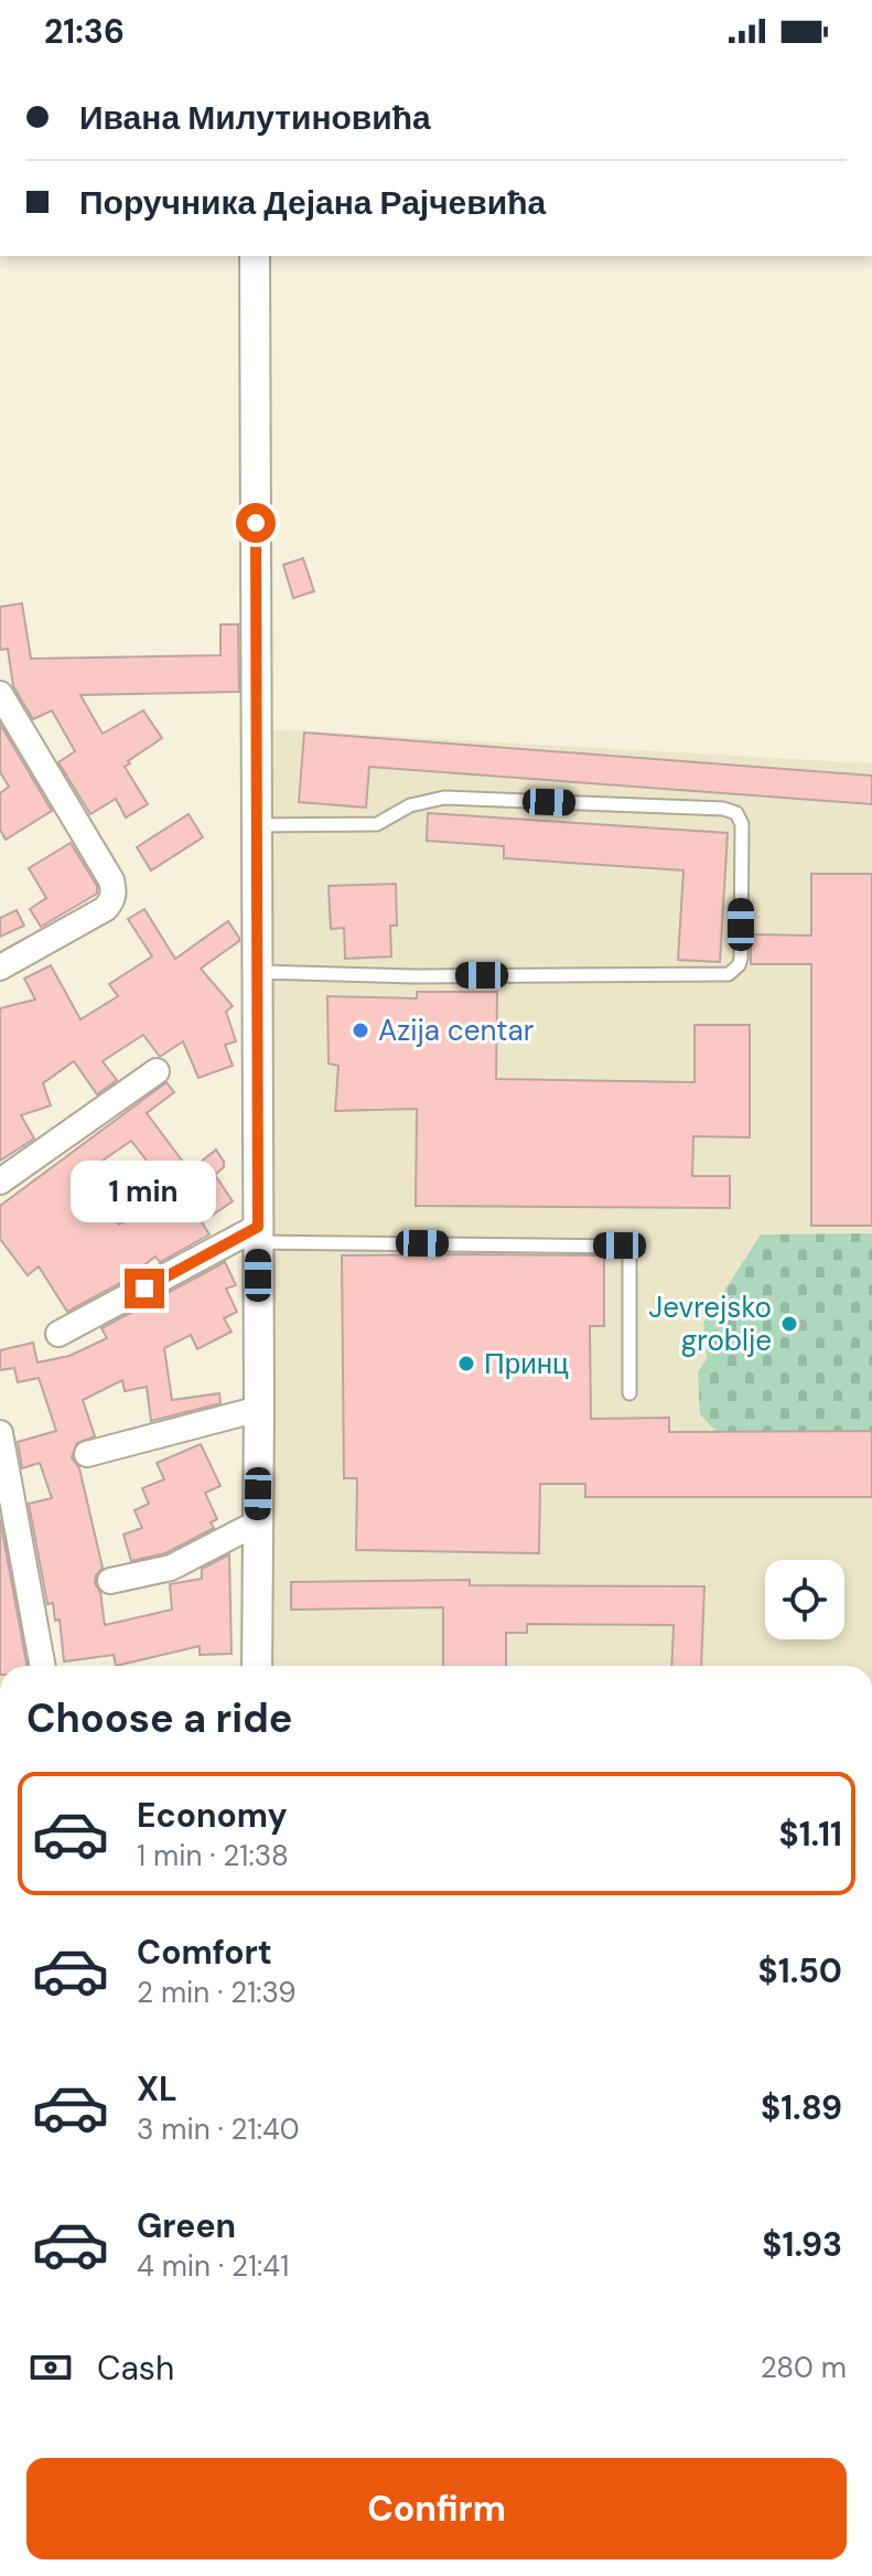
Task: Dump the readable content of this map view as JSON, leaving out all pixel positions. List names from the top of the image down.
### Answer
{
  "places": ["Azija centar", "Jevrejsko groblje", "Принц"],
  "page": {
    "status": "21:36",
    "banner": ["Ивана Милутиновића", "Поручника Дејана Рајчевића"],
    "bubble": "1 min",
    "heading": "Choose a ride",
    "list": [
      {
        "name": "Economy",
        "note": "1 min · 21:38",
        "value": "$1.11"
      },
      {
        "name": "Comfort",
        "note": "2 min · 21:39",
        "value": "$1.50"
      },
      {
        "name": "XL",
        "note": "3 min · 21:40",
        "value": "$1.89"
      },
      {
        "name": "Green",
        "note": "4 min · 21:41",
        "value": "$1.93"
      }
    ],
    "pay": ["Cash", "280 m"],
    "buttons": "Confirm"
  }
}
